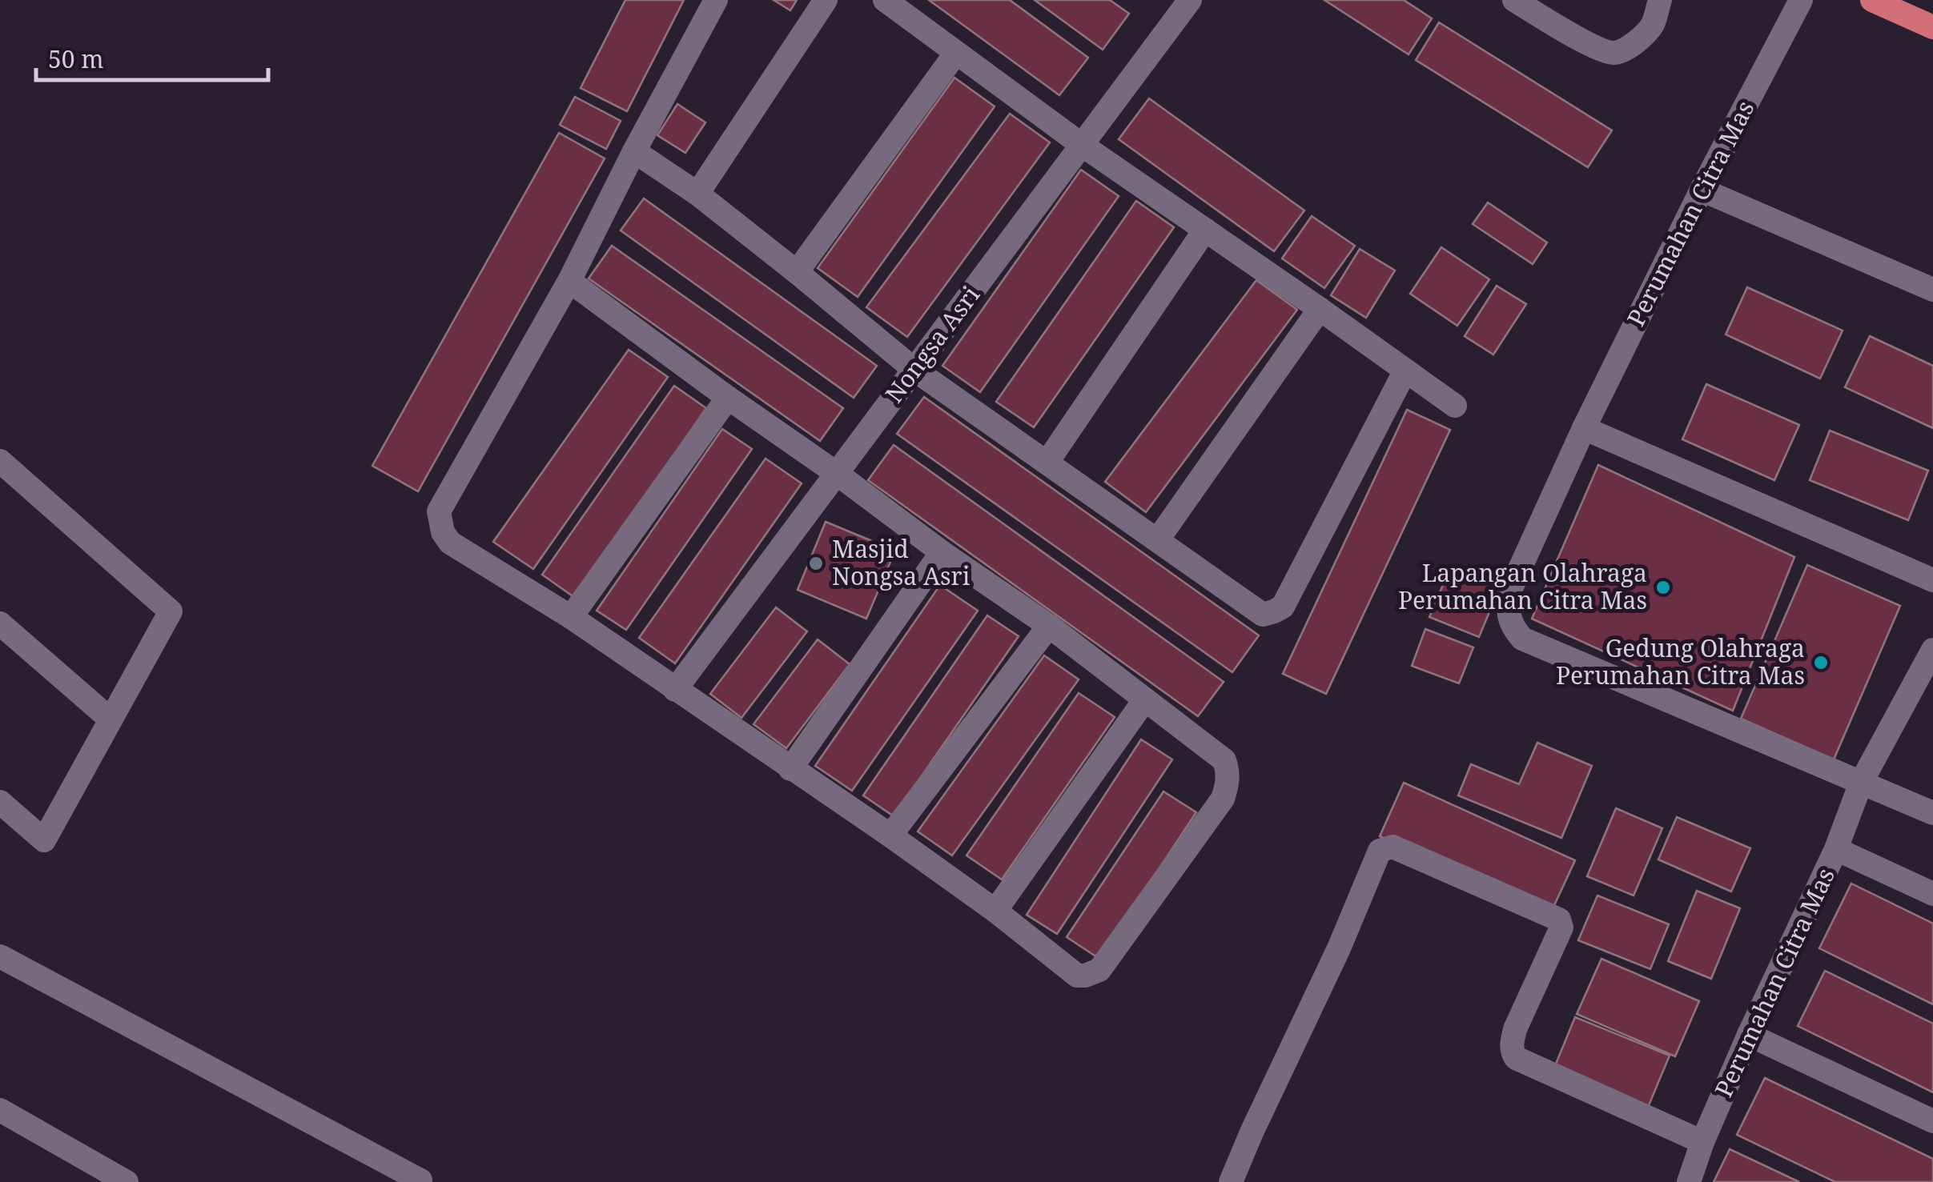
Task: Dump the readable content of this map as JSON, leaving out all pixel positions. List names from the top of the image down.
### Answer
{
  "streets": {
    "street": ["Perumahan Citra Mas", "Nongsa Asri"]
  },
  "places": ["Masjid Nongsa Asri", "Lapangan Olahraga Perumahan Citra Mas", "Gedung Olahraga Perumahan Citra Mas"],
  "scale_bar": "50 m"
}
